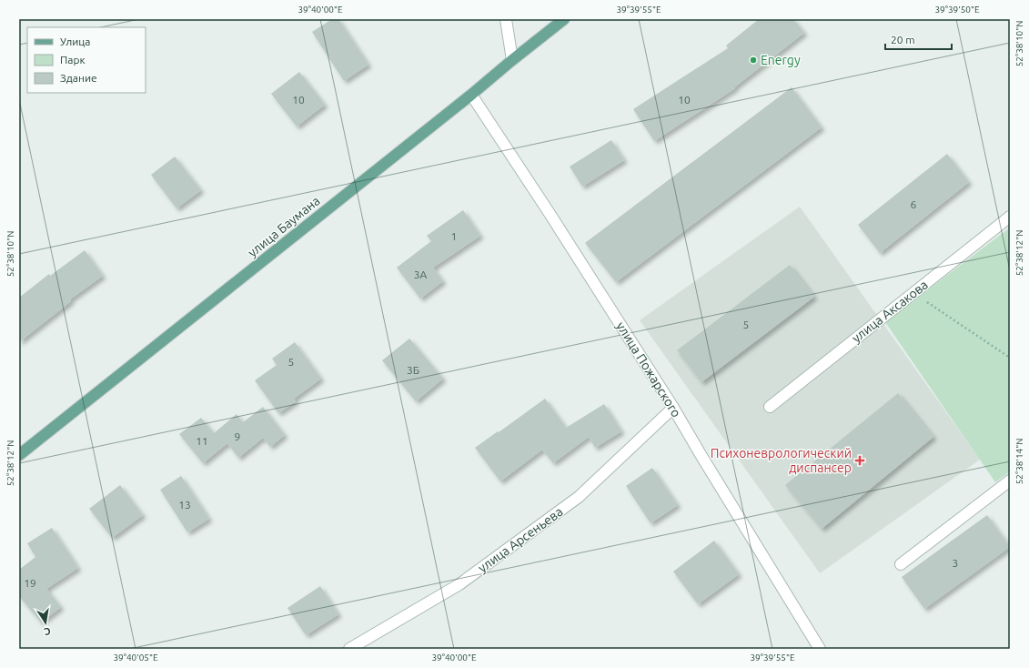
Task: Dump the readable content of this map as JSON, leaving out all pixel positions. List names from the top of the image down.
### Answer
{
  "streets": {
    "main road": ["улица Баумана"],
    "street": ["улица Аксакова", "улица Пожарского", "улица Арсеньева"]
  },
  "crossings": [
    ["улица Баумана", "улица Пожарского"],
    ["улица Пожарского", "улица Арсеньева"]
  ],
  "places": {
    "other": ["Energy"],
    "health": ["Психоневрологический диспансер"]
  },
  "house_numbers": [
    "10",
    "10",
    "6",
    "1",
    "3А",
    "5",
    "5",
    "3Б",
    "9",
    "11",
    "13",
    "3",
    "19"
  ],
  "legend": ["Улица", "Парк", "Здание"],
  "scale_bar": "20 m",
  "north": "bottom",
  "coordinates": [
    "39°40'00\"E",
    "39°39'55\"E",
    "39°39'50\"E",
    "52°38'10\"N",
    "52°38'12\"N",
    "52°38'14\"N",
    "39°40'05\"E"
  ]
}
